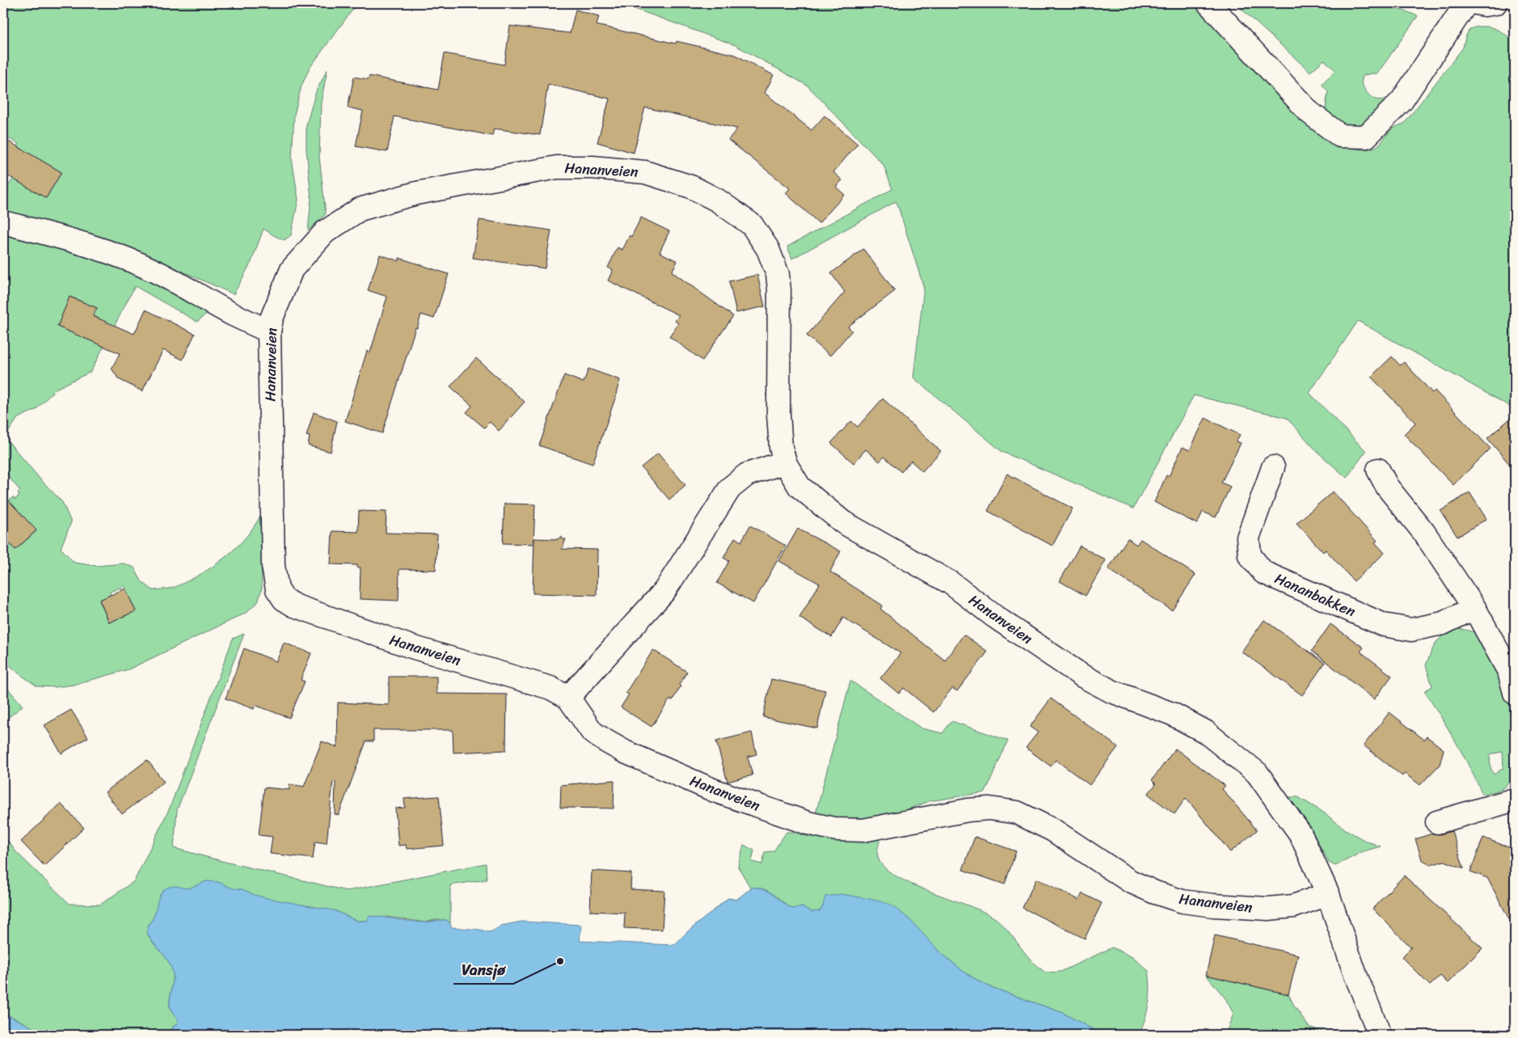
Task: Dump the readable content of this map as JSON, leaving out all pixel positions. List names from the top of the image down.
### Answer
{
  "streets": {
    "street": ["Hananveien", "Hananbakken"]
  },
  "places": ["Vansjø"]
}
